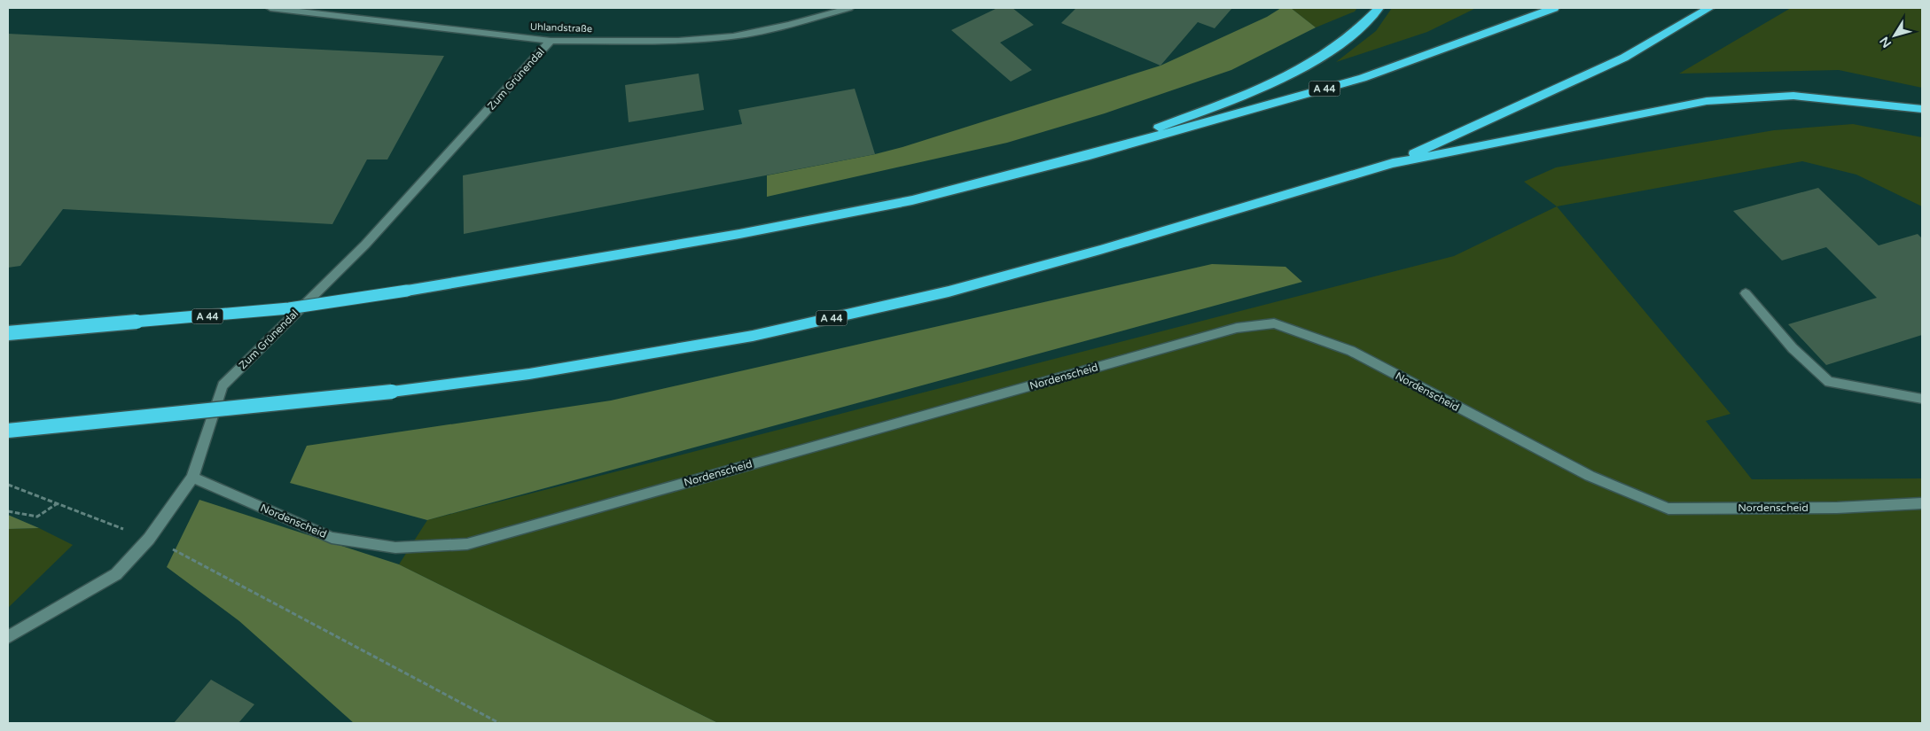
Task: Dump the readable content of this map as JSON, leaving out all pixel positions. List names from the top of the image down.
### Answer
{
  "streets": {
    "highway": ["A 44"],
    "street": ["Uhlandstraße", "Zum Grünendal", "Nordenscheid"]
  },
  "crossings": [
    ["Uhlandstraße", "Zum Grünendal"],
    ["Zum Grünendal", "Nordenscheid"]
  ],
  "north": "bottom left"
}
